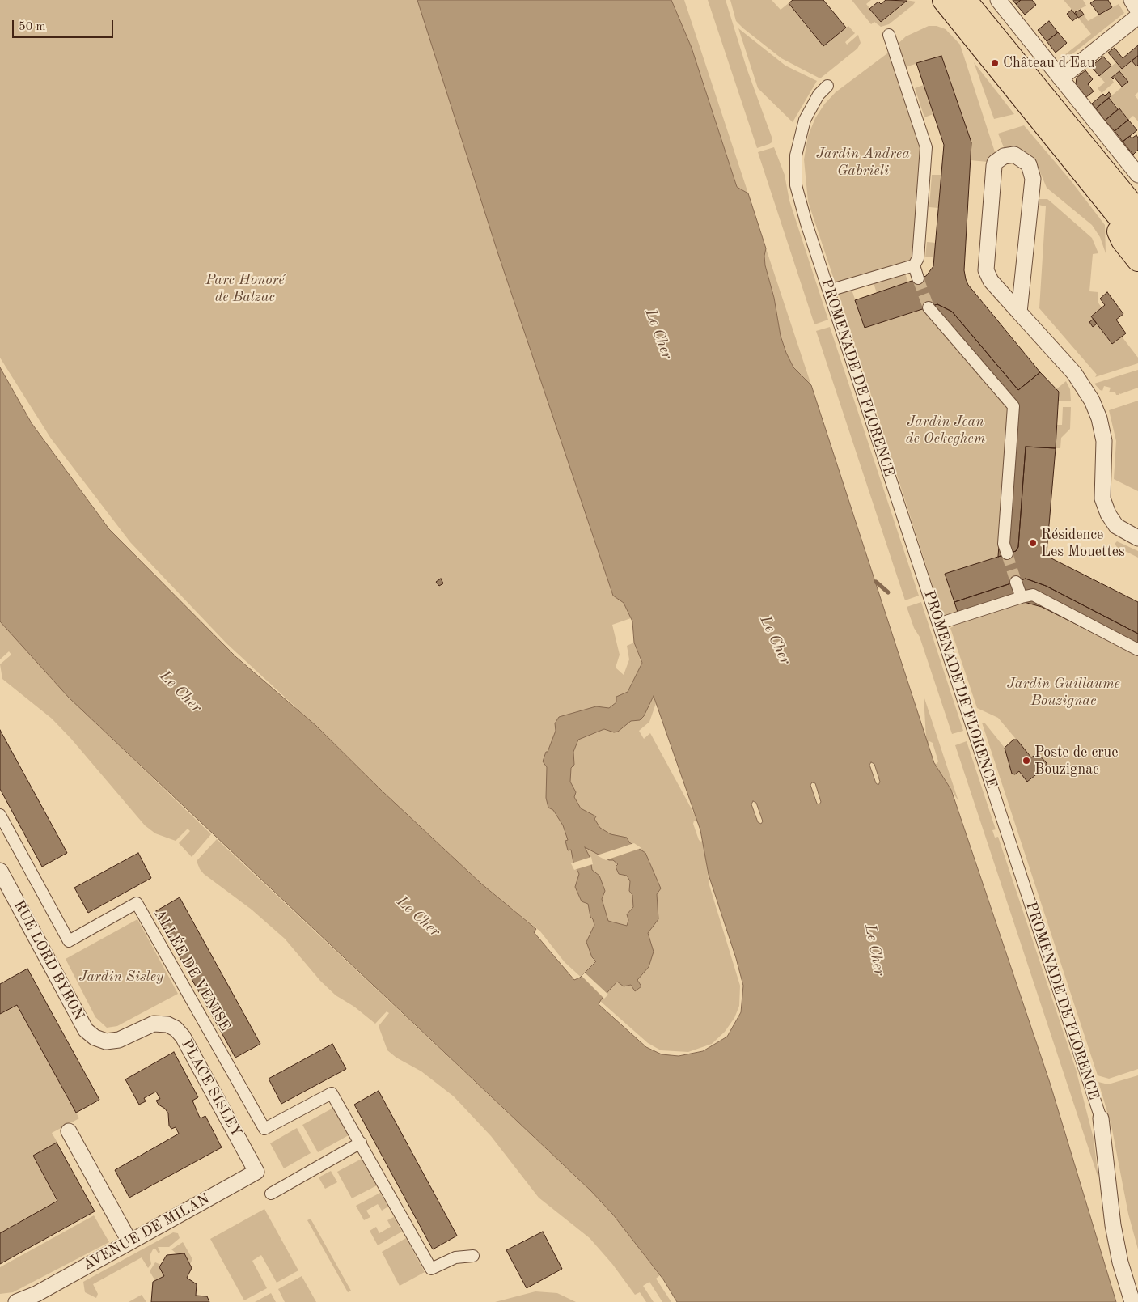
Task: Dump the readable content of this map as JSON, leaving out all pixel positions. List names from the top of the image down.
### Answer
{
  "streets": {
    "street": [
      "PROMENADE DE FLORENCE",
      "RUE LORD BYRON",
      "ALLÉE DE VENISE",
      "PLACE SISLEY",
      "AVENUE DE MILAN"
    ]
  },
  "crossings": [
    ["RUE LORD BYRON", "PLACE SISLEY"],
    ["PLACE SISLEY", "AVENUE DE MILAN"]
  ],
  "water": ["Le Cher"],
  "parks": [
    "Jardin Andrea Gabrieli",
    "Parc Honoré de Balzac",
    "Jardin Jean de Ockeghem",
    "Jardin Guillaume Bouzignac",
    "Jardin Sisley"
  ],
  "places": ["Château d'Eau", "Résidence Les Mouettes", "Poste de crue Bouzignac"],
  "scale_bar": "50 m"
}
